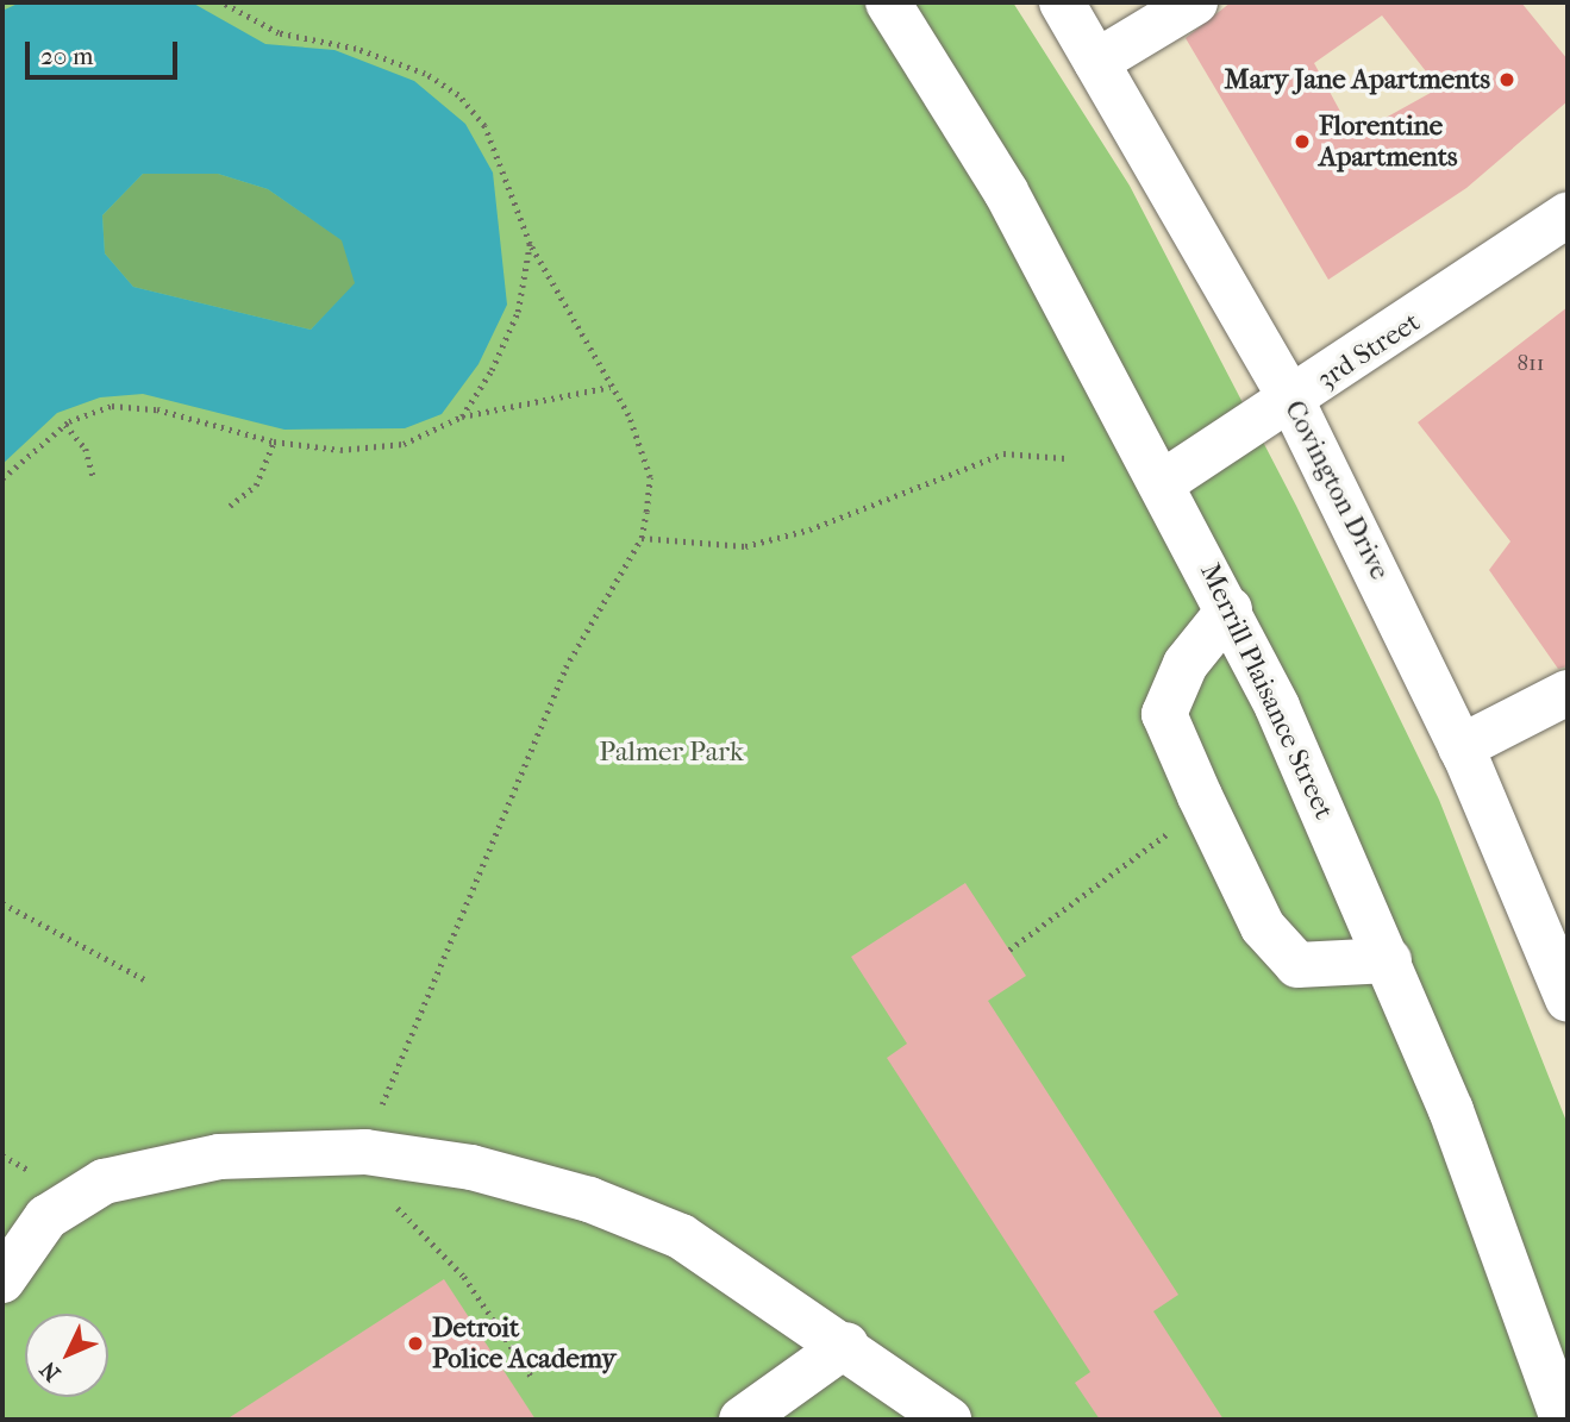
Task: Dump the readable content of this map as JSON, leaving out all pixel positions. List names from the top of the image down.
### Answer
{
  "streets": {
    "street": ["3rd Street", "Covington Drive", "Merrill Plaisance Street"]
  },
  "crossings": [
    ["3rd Street", "Covington Drive"],
    ["3rd Street", "Merrill Plaisance Street"]
  ],
  "parks": ["Palmer Park"],
  "places": ["Mary Jane Apartments", "Florentine Apartments", "Detroit Police Academy"],
  "house_numbers": ["811"],
  "scale_bar": "20 m",
  "north": "bottom left"
}
